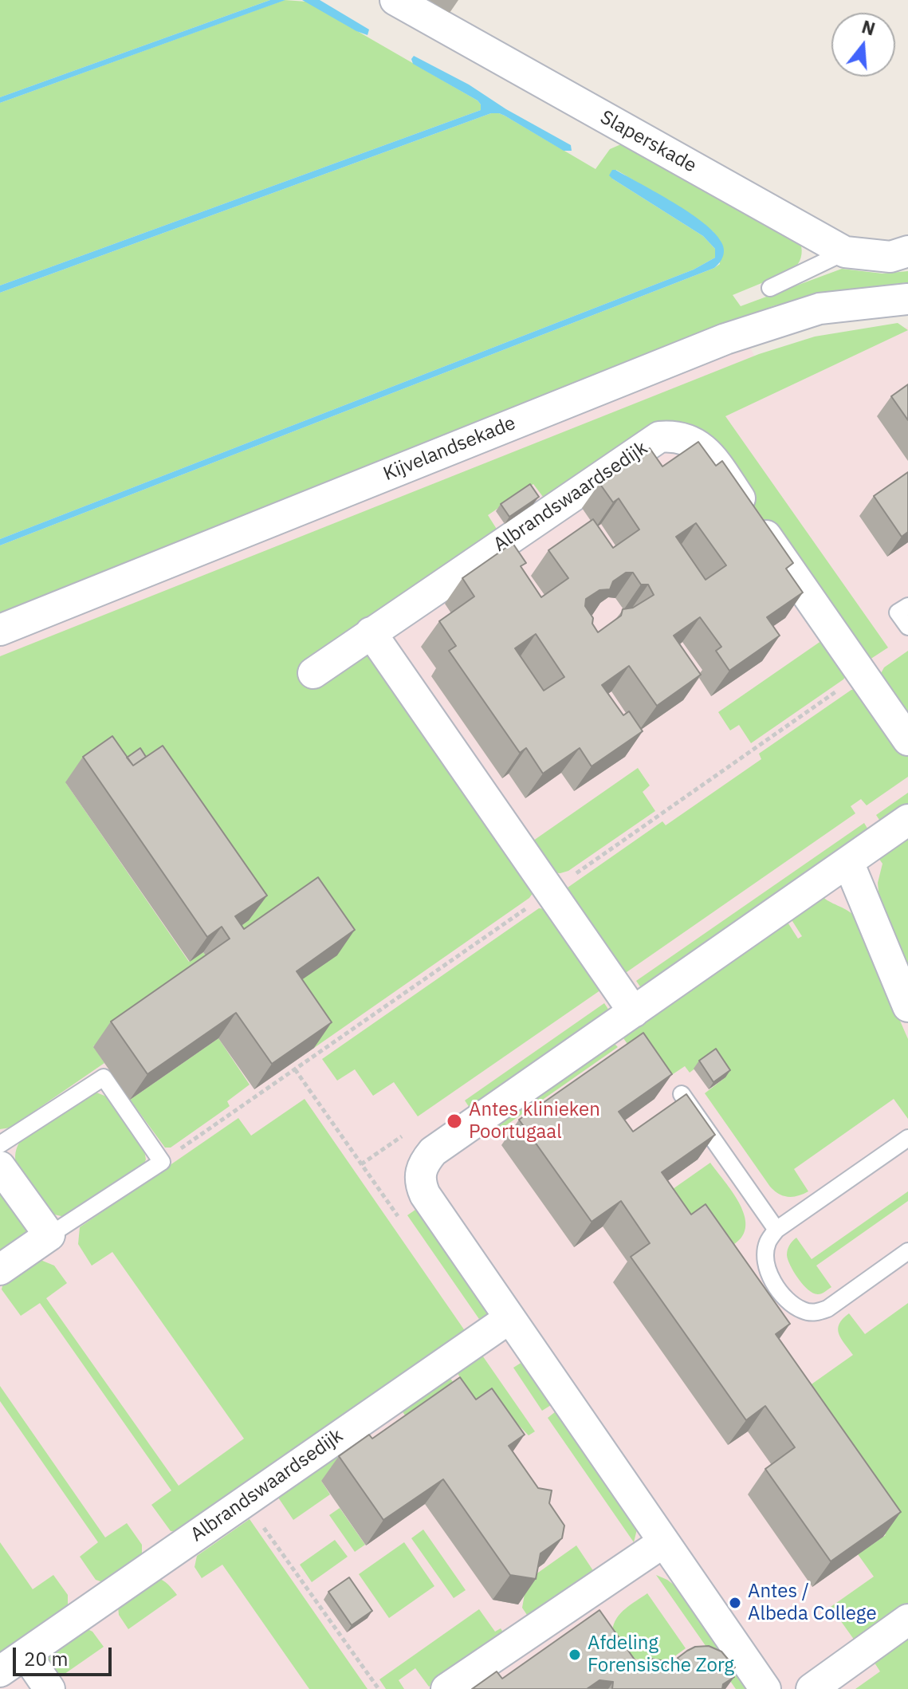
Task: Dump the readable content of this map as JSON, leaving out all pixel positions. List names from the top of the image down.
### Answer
{
  "streets": {
    "street": ["Slaperskade", "Kijvelandsekade", "Albrandswaardsedijk"]
  },
  "places": ["Antes klinieken Poortugaal", "Antes / Albeda College", "Afdeling Forensische Zorg"],
  "scale_bar": "20 m",
  "north": "top"
}
